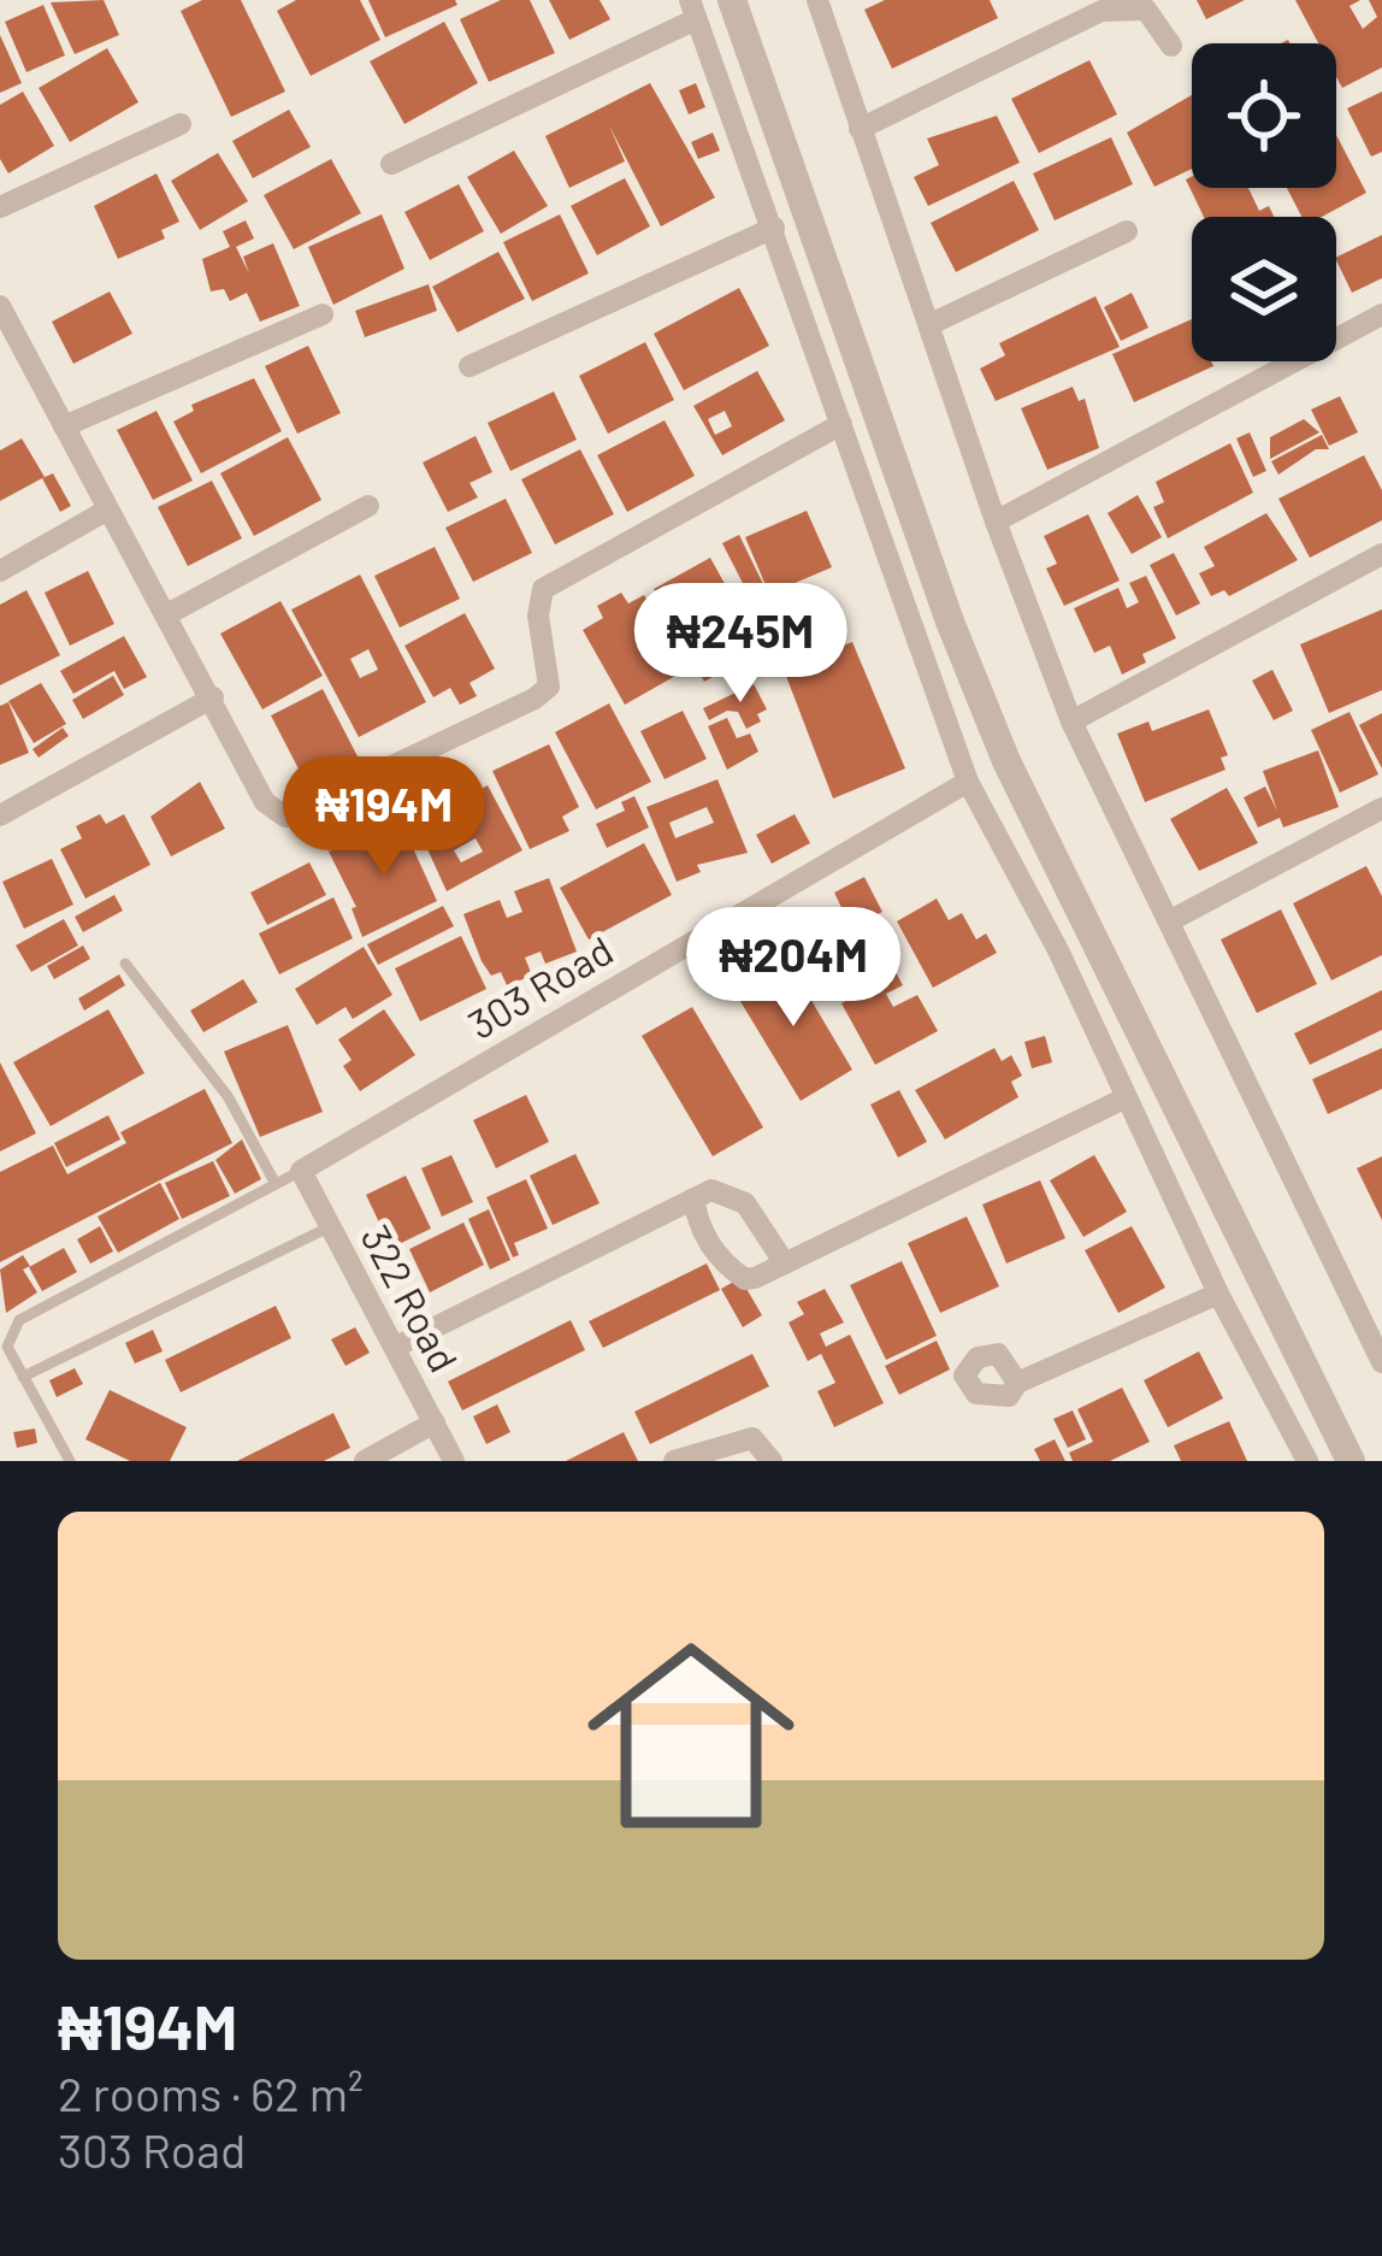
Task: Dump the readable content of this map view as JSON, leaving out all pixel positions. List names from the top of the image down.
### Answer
{
  "streets": {
    "street": ["303 Road", "322 Road"]
  },
  "crossings": [
    ["303 Road", "322 Road"]
  ],
  "page": {
    "price": ["₦245M", "₦194M", "₦204M"],
    "list": [
      {
        "name": "₦194M",
        "note": "2 rooms · 62 m² · 303 Road"
      }
    ]
  }
}
